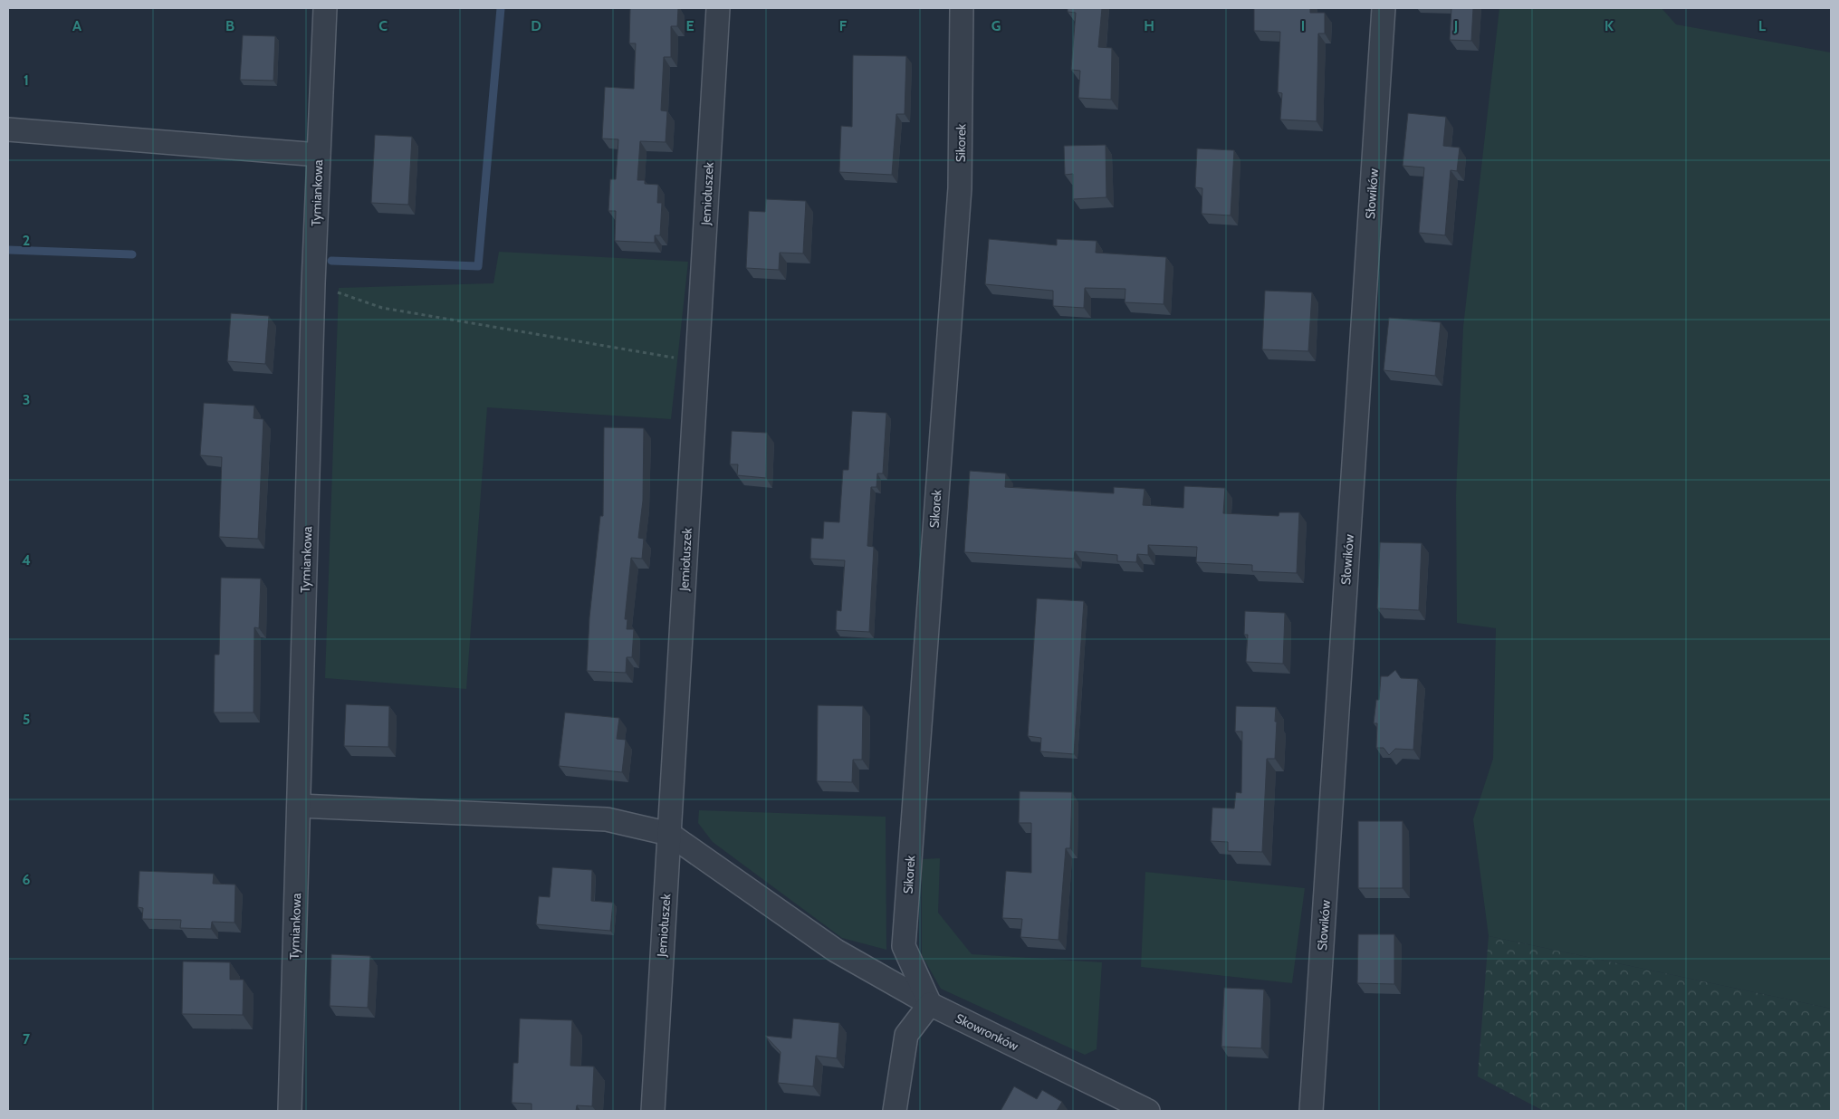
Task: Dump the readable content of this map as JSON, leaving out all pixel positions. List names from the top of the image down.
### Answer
{
  "streets": {
    "street": [
      "Sikorek",
      "Tymiankowa",
      "Jemiołuszek",
      "Słowików",
      "Skowronków"
    ]
  },
  "crossings": [
    ["Sikorek", "Skowronków"],
    ["Jemiołuszek", "Skowronków"]
  ],
  "grid": {
    "columns": [
      "A",
      "B",
      "C",
      "D",
      "E",
      "F",
      "G",
      "H",
      "I",
      "J",
      "K",
      "L"
    ],
    "rows": [
      "1",
      "2",
      "3",
      "4",
      "5",
      "6",
      "7"
    ]
  }
}
